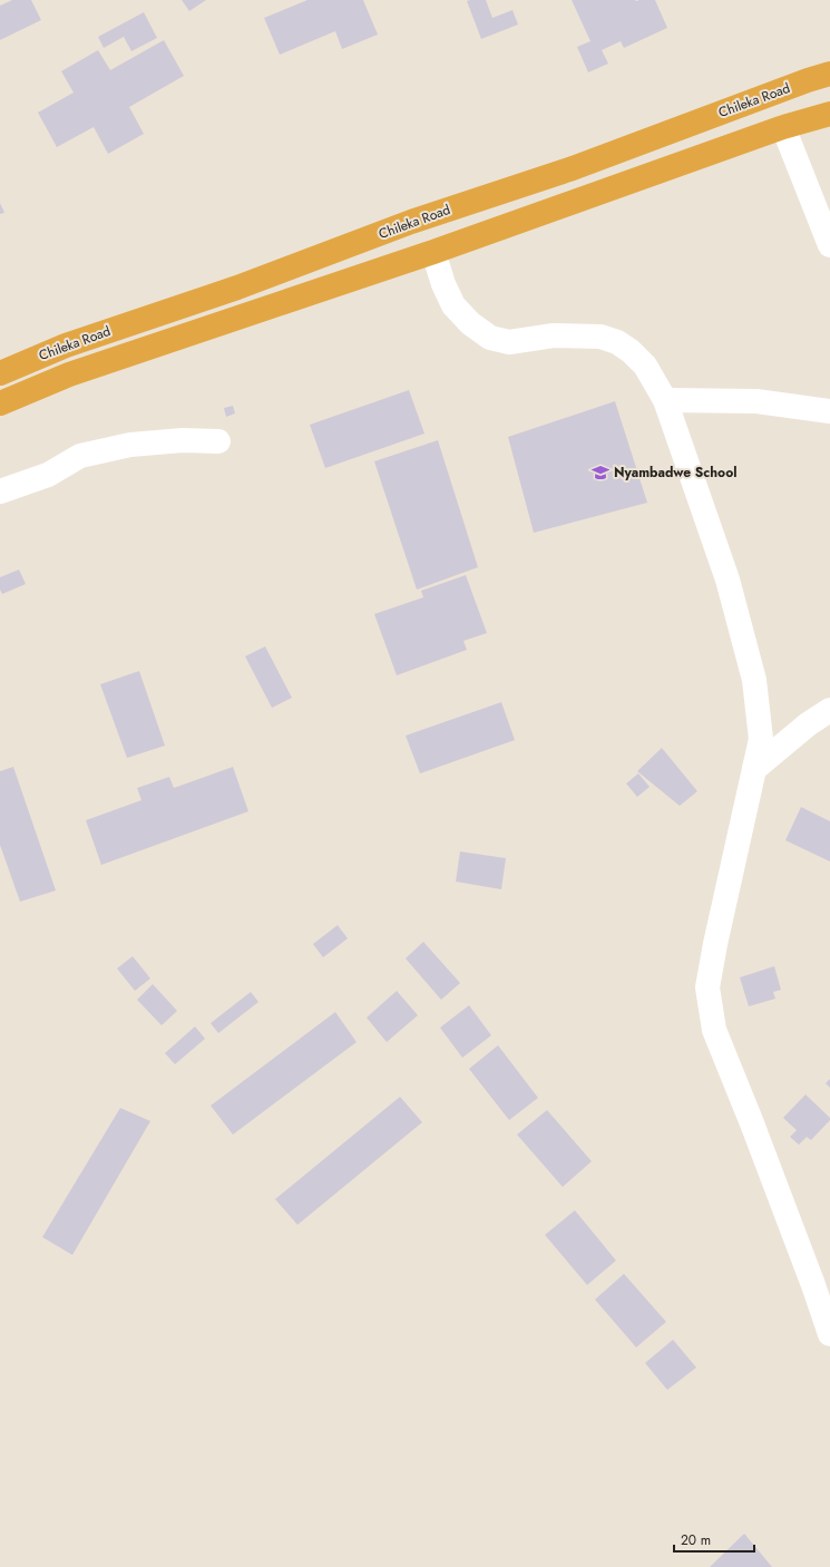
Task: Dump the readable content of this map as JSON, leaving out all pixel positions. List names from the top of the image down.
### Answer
{
  "streets": {
    "highway": ["Chileka Road"]
  },
  "places": {
    "school or university": ["Nyambadwe School"]
  },
  "scale_bar": "20 m"
}
